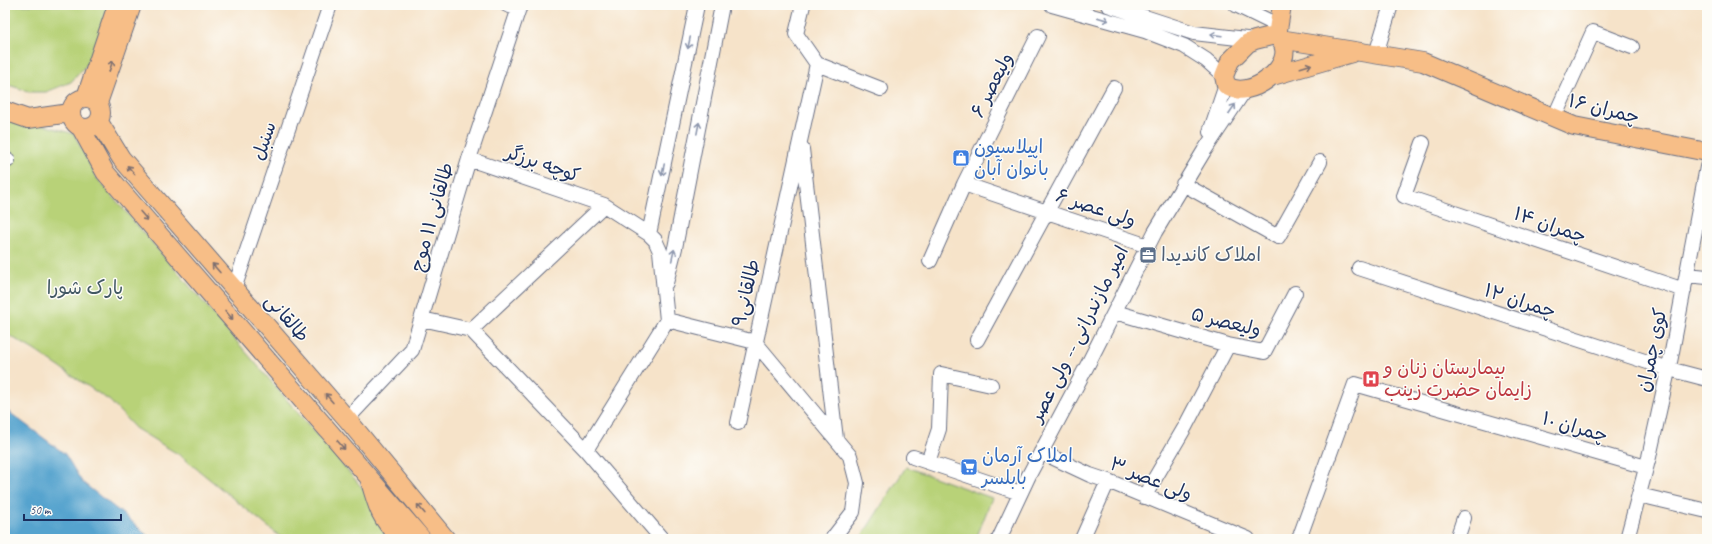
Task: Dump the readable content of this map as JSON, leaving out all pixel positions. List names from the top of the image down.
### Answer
{
  "streets": {
    "main road": ["چمران ۱۶", "طالقانی"],
    "street": [
      "ولیعصر ۶",
      "سنبل",
      "کوچه برزگر",
      "ولی عصر ۶",
      "طالقانی ۱۱ موج",
      "چمران ۱۴",
      "طالقانی۹",
      "چمران ۱۲",
      "ولیعصر ۵",
      "امیر مازندرانی -- ولی عصر",
      "کوی چمران",
      "چمران ۱۰",
      "ولی عصر ۳"
    ]
  },
  "crossings": [
    ["ولیعصر ۶", "ولی عصر ۶"],
    ["سنبل", "طالقانی"],
    ["کوچه برزگر", "طالقانی ۱۱ موج"],
    ["ولی عصر ۶", "امیر مازندرانی -- ولی عصر"],
    ["طالقانی ۱۱ موج", "طالقانی"],
    ["چمران ۱۴", "کوی چمران"],
    ["چمران ۱۲", "کوی چمران"],
    ["ولیعصر ۵", "امیر مازندرانی -- ولی عصر"],
    ["امیر مازندرانی -- ولی عصر", "ولی عصر ۳"],
    ["کوی چمران", "چمران ۱۰"]
  ],
  "parks": ["پارک شورا"],
  "places": {
    "shop": ["اپیلاسیون بانوان آبان"],
    "office": ["املاک کاندیدا"],
    "hospital": ["بیمارستان زنان و زایمان حضرت زینب"],
    "supermarket": ["املاک آرمان بابلسر"]
  },
  "scale_bar": "50 m"
}
